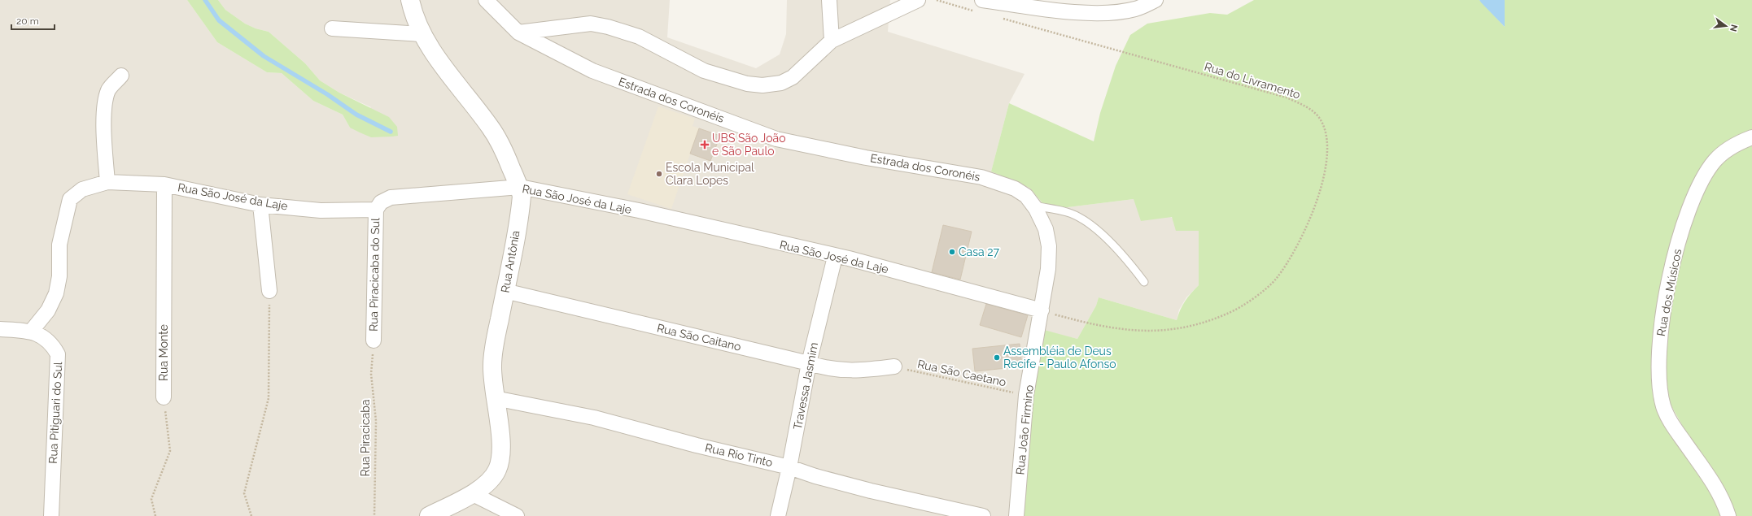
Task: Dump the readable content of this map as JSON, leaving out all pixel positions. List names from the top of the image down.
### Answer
{
  "streets": {
    "street": [
      "Estrada dos Coronéis",
      "Rua São José da Laje",
      "Rua Antônia",
      "Rua Piracicaba do Sul",
      "Rua dos Músicos",
      "Rua São Caitano",
      "Rua Monte",
      "Travessa Jasmim",
      "Rua Pitiguari do Sul",
      "Rua João Firmino",
      "Rua Rio Tinto"
    ],
    "path": ["Rua do Livramento", "Rua São Caetano", "Rua Piracicaba"]
  },
  "crossings": [
    ["Rua do Livramento", "Rua São José da Laje"],
    ["Rua do Livramento", "Rua João Firmino"],
    ["Estrada dos Coronéis", "Rua João Firmino"],
    ["Rua São José da Laje", "Rua Antônia"],
    ["Rua São José da Laje", "Rua Piracicaba do Sul"],
    ["Rua São José da Laje", "Rua Monte"],
    ["Rua São José da Laje", "Travessa Jasmim"],
    ["Rua São José da Laje", "Rua João Firmino"],
    ["Rua Antônia", "Rua São Caitano"],
    ["Rua Antônia", "Rua Rio Tinto"],
    ["Rua Piracicaba do Sul", "Rua Piracicaba"],
    ["Rua São Caitano", "Rua São Caetano"],
    ["Rua São Caitano", "Travessa Jasmim"],
    ["Rua São Caetano", "Rua João Firmino"],
    ["Travessa Jasmim", "Rua Rio Tinto"]
  ],
  "places": {
    "health": ["UBS São João e São Paulo"],
    "other": ["Escola Municipal Clara Lopes", "Casa 27", "Assembléia de Deus Recife - Paulo Afonso"]
  },
  "scale_bar": "20 m",
  "north": "right"
}
